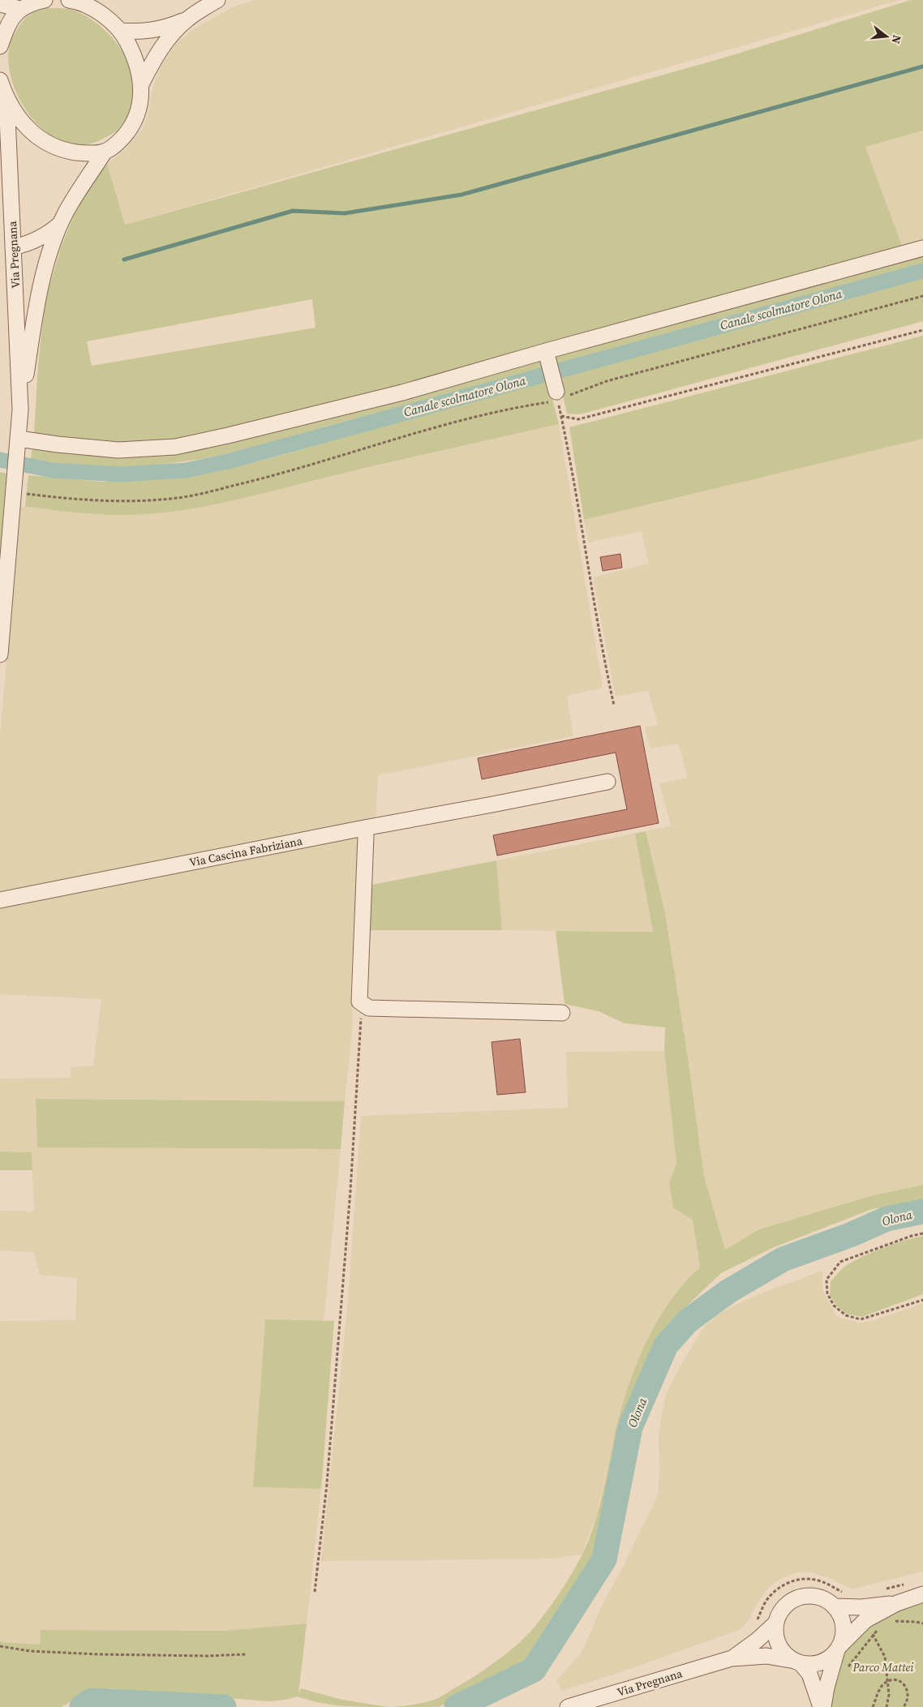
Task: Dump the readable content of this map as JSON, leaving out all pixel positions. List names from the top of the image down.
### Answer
{
  "streets": {
    "street": ["Via Pregnana", "Via Cascina Fabriziana"]
  },
  "water": ["Canale scolmatore Olona", "Olona"],
  "parks": ["Parco Mattei"],
  "north": "right"
}
